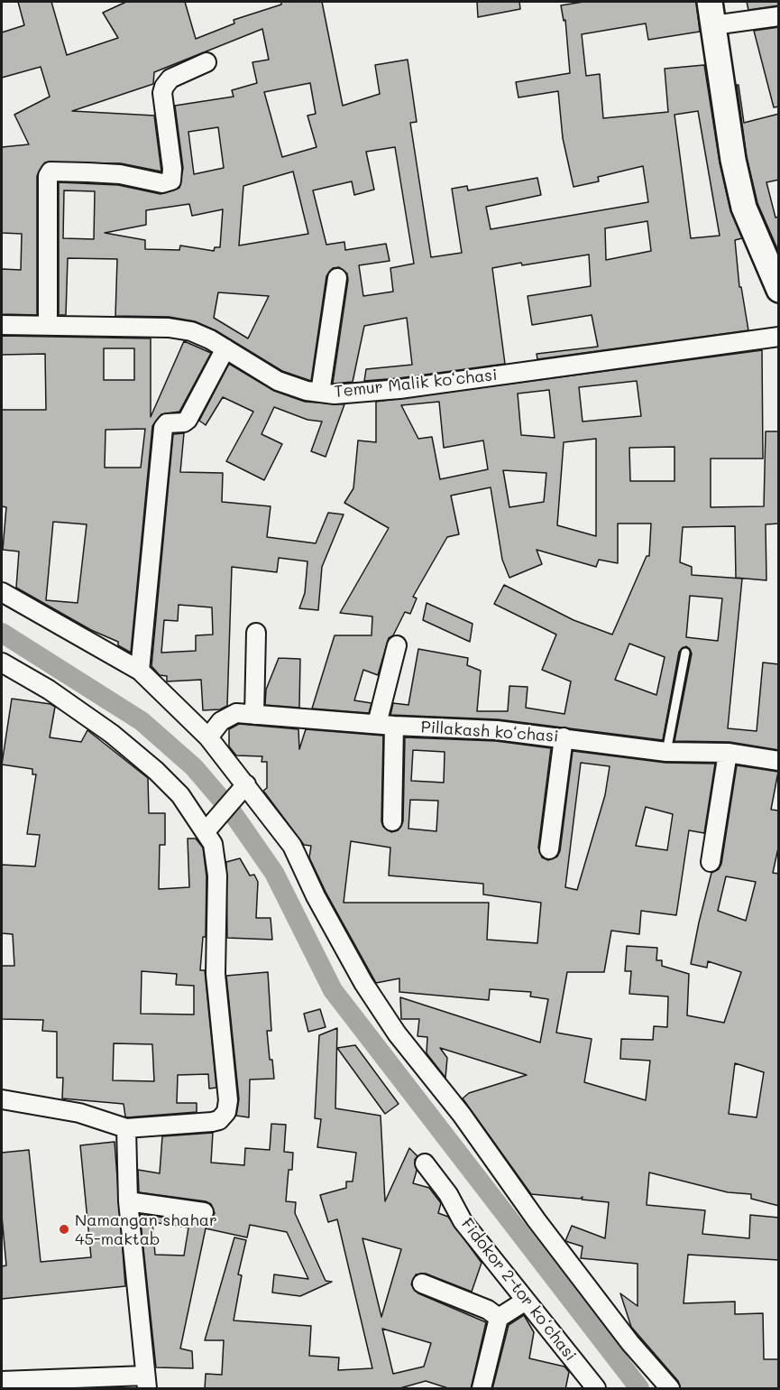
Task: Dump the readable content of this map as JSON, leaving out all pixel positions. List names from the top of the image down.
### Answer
{
  "streets": {
    "street": ["Temur Malik koʻchasi", "Pillakash koʻchasi", "Fidokor 2-tor koʻchasi"]
  },
  "places": ["Namangan shahar 45-maktab"]
}
